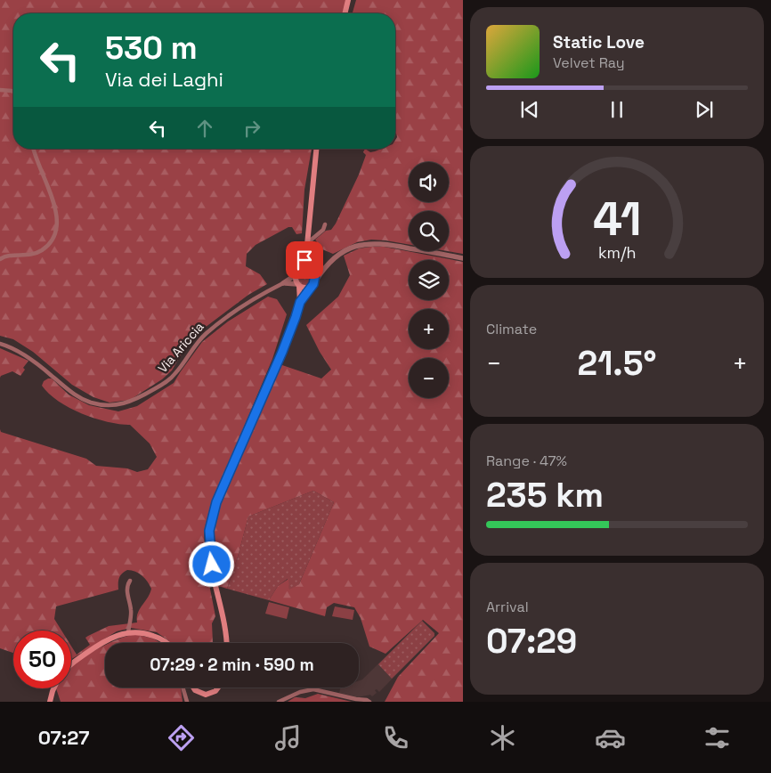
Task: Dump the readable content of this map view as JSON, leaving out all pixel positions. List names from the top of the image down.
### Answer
{
  "streets": {
    "street": ["Via Ariccia"]
  },
  "page": {
    "turn": ["530 m", "Via dei Laghi"],
    "song": ["Static Love", "Velvet Ray"],
    "map_buttons": ["+", "−"],
    "tile": [
      "Climate",
      ["Range · 47%", "235 km"],
      ["Arrival", "07:29"]
    ],
    "heat": ["−", "21.5°", "+"],
    "limit": "50",
    "trip": "07:29 · 2 min · 590 m",
    "tabs": "07:27",
    "gauge": ["41", "km/h"]
  }
}
